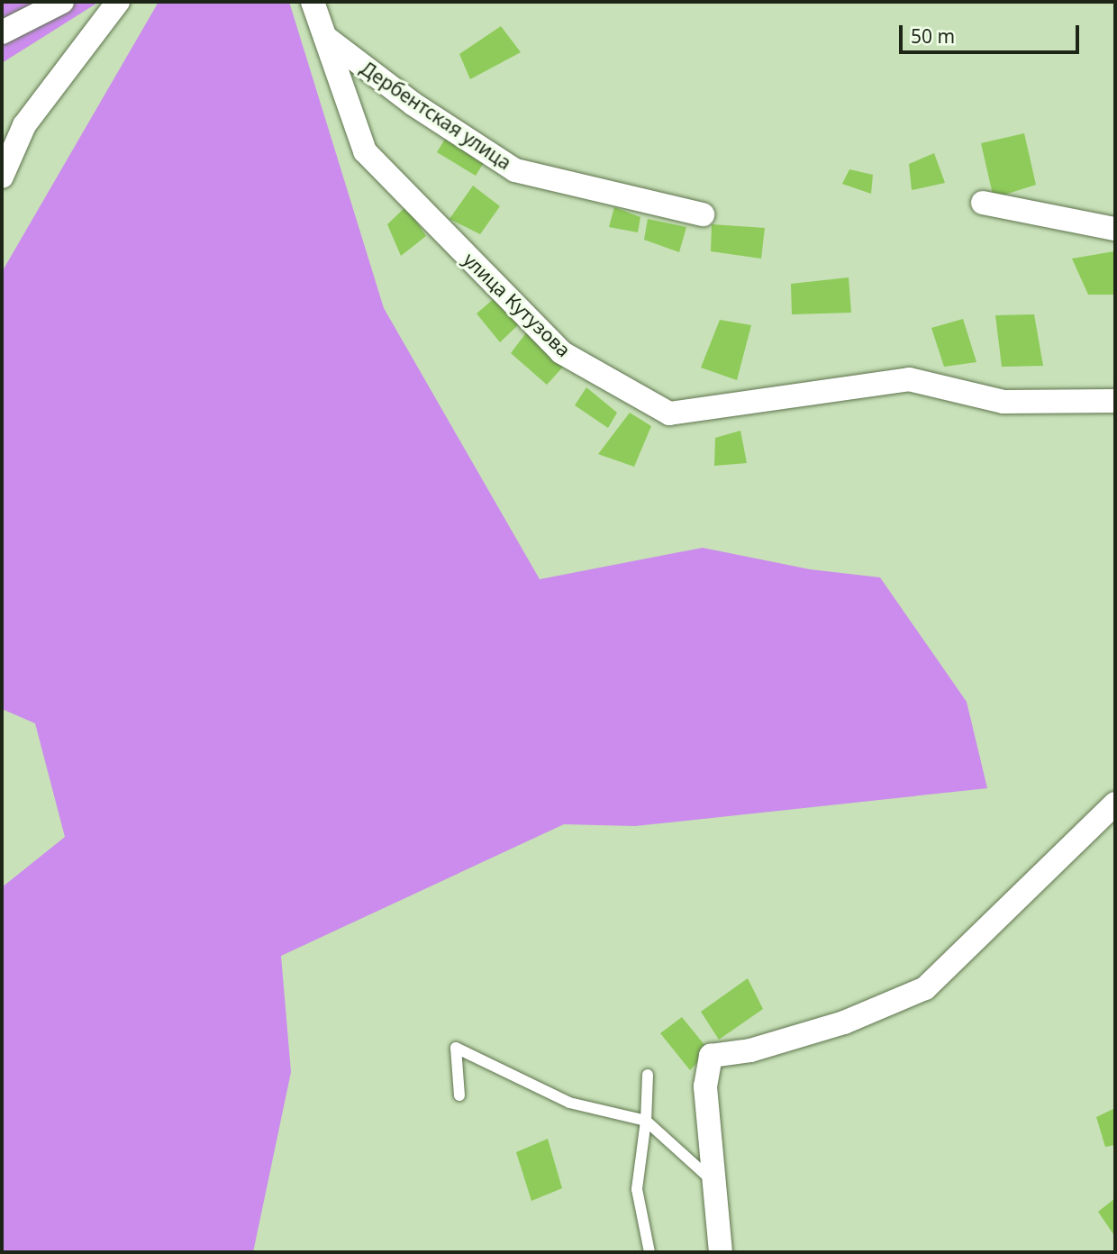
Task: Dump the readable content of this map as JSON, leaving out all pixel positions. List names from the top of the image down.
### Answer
{
  "streets": {
    "street": ["Дербентская улица", "улица Кутузова"]
  },
  "crossings": [
    ["Дербентская улица", "улица Кутузова"]
  ],
  "scale_bar": "50 m"
}
